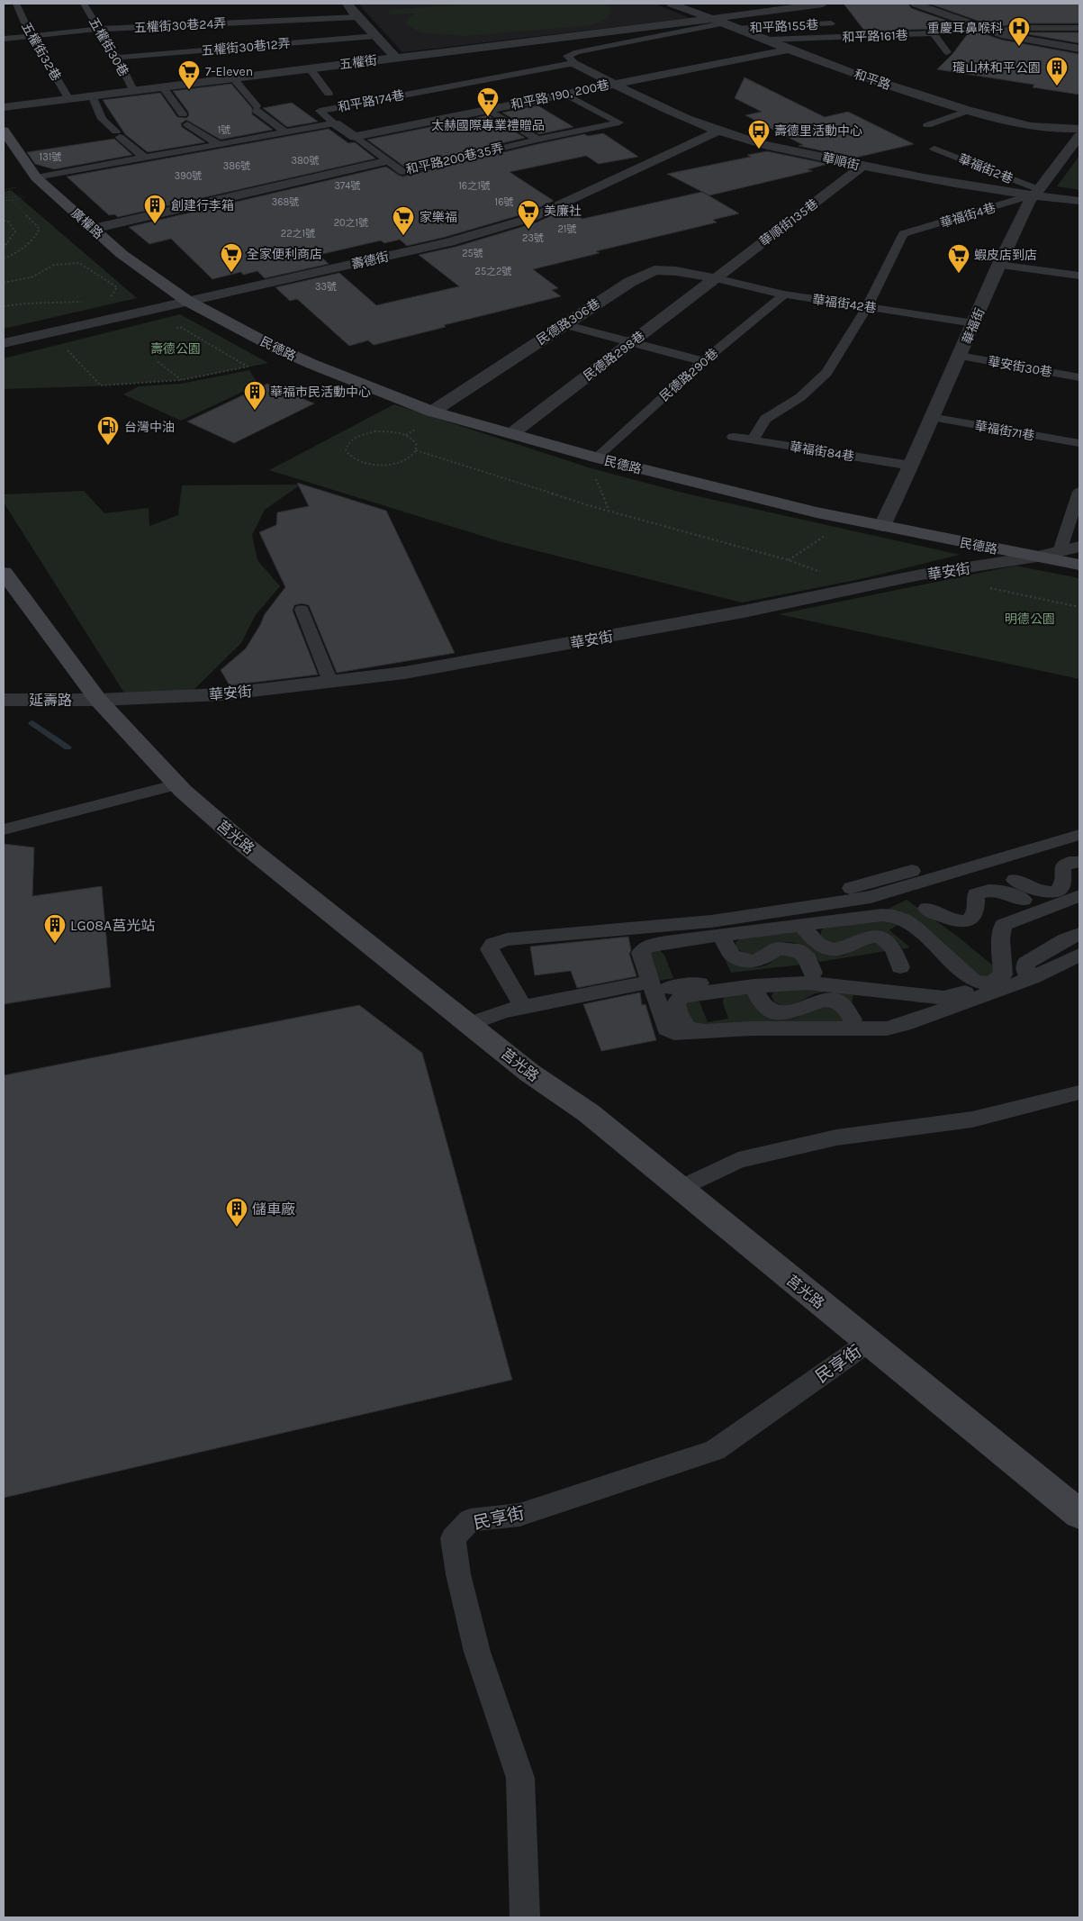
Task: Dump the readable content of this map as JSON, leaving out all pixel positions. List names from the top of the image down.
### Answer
{
  "streets": {
    "street": [
      "五權街",
      "和平路",
      "和平路 190, 200巷",
      "華順街",
      "華順街135巷",
      "廣權路",
      "壽德街",
      "民德路306巷",
      "華福街",
      "民德路",
      "民德路298巷",
      "華安街",
      "延壽路",
      "莒光路"
    ],
    "lane": [
      "五權街30巷24弄",
      "和平路155巷",
      "和平路161巷",
      "五權街30巷",
      "五權街30巷12弄",
      "五權街32巷",
      "和平路174巷",
      "和平路200巷35弄",
      "華福街2巷",
      "華福街4巷",
      "華福街42巷",
      "華安街30巷",
      "民德路290巷",
      "華福街71巷",
      "華福街84巷",
      "民享街"
    ]
  },
  "crossings": [
    ["五權街30巷24弄", "五權街30巷"],
    ["五權街30巷24弄", "五權街32巷"],
    ["和平路155巷", "和平路"],
    ["和平路161巷", "和平路"],
    ["五權街30巷", "五權街30巷12弄"],
    ["五權街30巷", "五權街"],
    ["五權街32巷", "五權街"],
    ["五權街", "和平路"],
    ["五權街", "和平路174巷"],
    ["五權街", "華順街"],
    ["和平路", "和平路 190, 200巷"],
    ["和平路", "和平路174巷"],
    ["和平路 190, 200巷", "和平路200巷35弄"],
    ["和平路 190, 200巷", "華順街"],
    ["和平路174巷", "華順街"],
    ["和平路174巷", "廣權路"],
    ["華順街", "華福街2巷"],
    ["華順街", "華福街4巷"],
    ["華順街", "華順街135巷"],
    ["華順街", "壽德街"],
    ["華順街", "華福街"],
    ["華福街2巷", "華福街4巷"],
    ["華福街2巷", "華福街"],
    ["華福街4巷", "華福街42巷"],
    ["華福街4巷", "華福街"],
    ["華順街135巷", "華福街42巷"],
    ["華順街135巷", "民德路306巷"],
    ["華順街135巷", "民德路298巷"],
    ["廣權路", "壽德街"],
    ["廣權路", "民德路"],
    ["壽德街", "民德路"],
    ["華福街42巷", "民德路306巷"],
    ["華福街42巷", "華福街"],
    ["華福街42巷", "民德路298巷"],
    ["華福街42巷", "民德路290巷"],
    ["民德路306巷", "民德路"],
    ["民德路306巷", "民德路298巷"],
    ["華福街", "民德路"],
    ["華福街", "華安街30巷"],
    ["華福街", "華福街71巷"],
    ["華福街", "華福街84巷"],
    ["民德路", "民德路298巷"],
    ["民德路", "民德路290巷"],
    ["民德路", "華安街"],
    ["華安街", "延壽路"],
    ["華安街", "莒光路"],
    ["延壽路", "莒光路"],
    ["莒光路", "民享街"]
  ],
  "parks": ["壽德公園", "明德公園"],
  "places": {
    "hospital": ["重慶耳鼻喉科"],
    "building": [
      "瓏山林和平公園",
      "創建行李箱",
      "華福市民活動中心",
      "LG08A莒光站",
      "儲車廠"
    ],
    "supermarket": [
      "7-Eleven",
      "太赫國際專業禮贈品",
      "美廉社",
      "家樂福",
      "全家便利商店",
      "蝦皮店到店"
    ],
    "bus stop": ["壽德里活動中心"],
    "fuel station": ["台灣中油"]
  },
  "house_numbers": [
    "1號",
    "131號",
    "380號",
    "386號",
    "390號",
    "374號",
    "16之1號",
    "368號",
    "16號",
    "20之1號",
    "21號",
    "22之1號",
    "23號",
    "25號",
    "25之2號",
    "33號"
  ]
}
